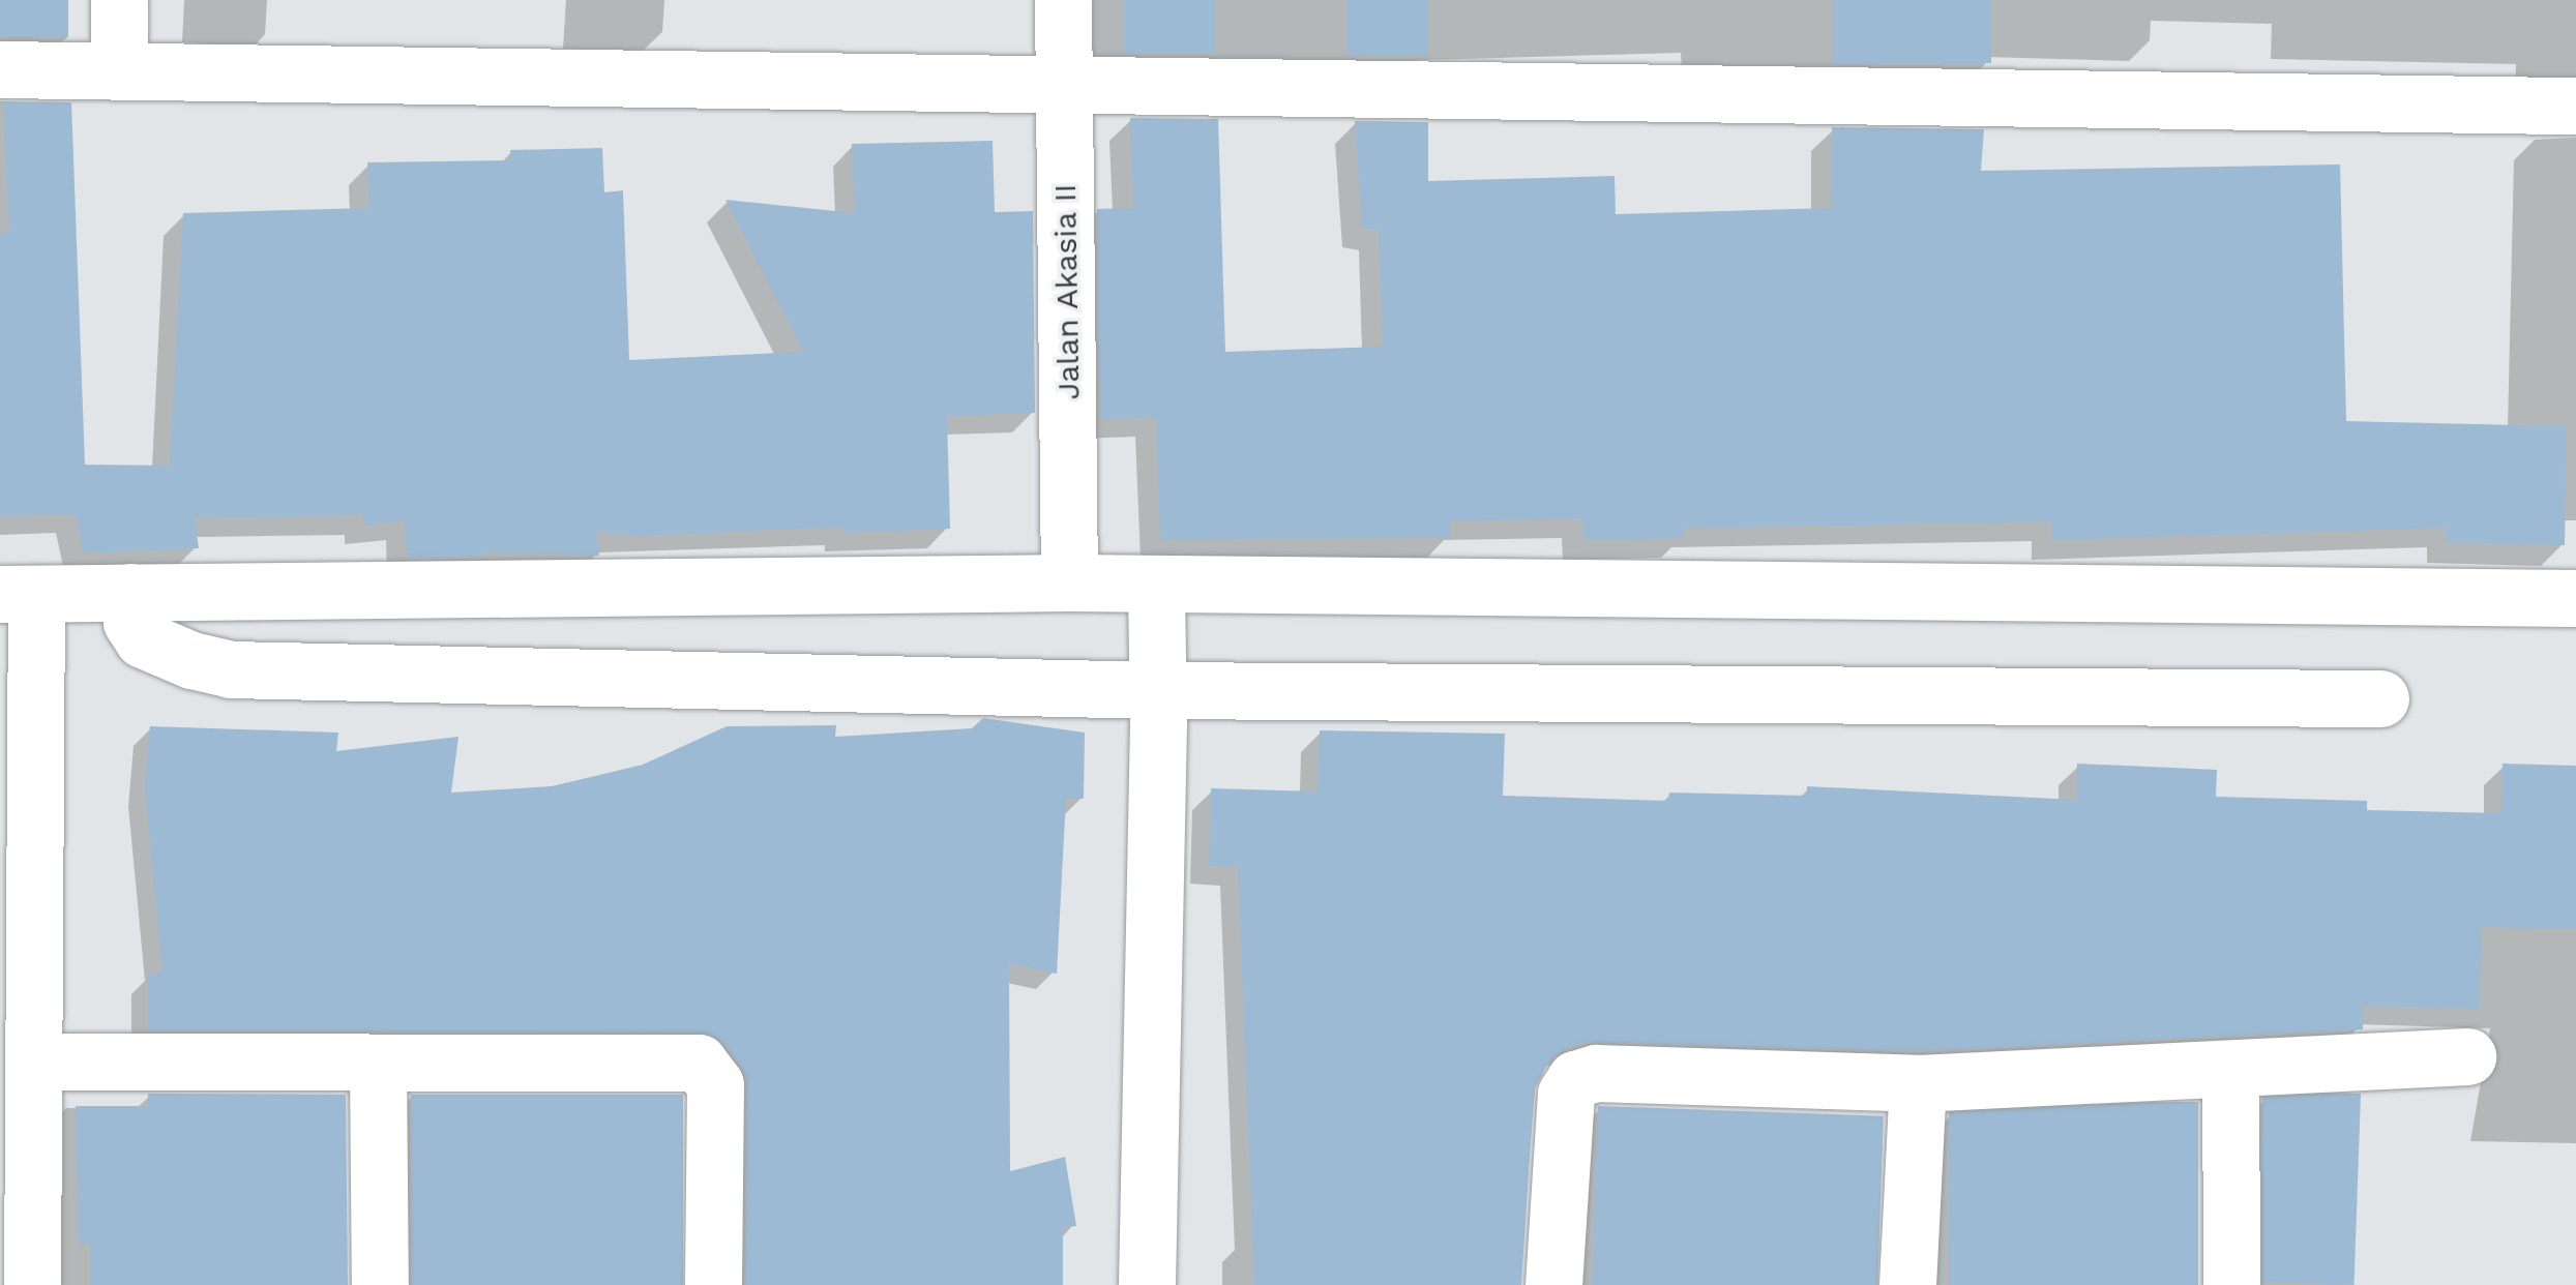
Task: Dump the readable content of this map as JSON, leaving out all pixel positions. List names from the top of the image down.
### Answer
{
  "streets": {
    "street": ["Jalan Akasia II"]
  }
}
